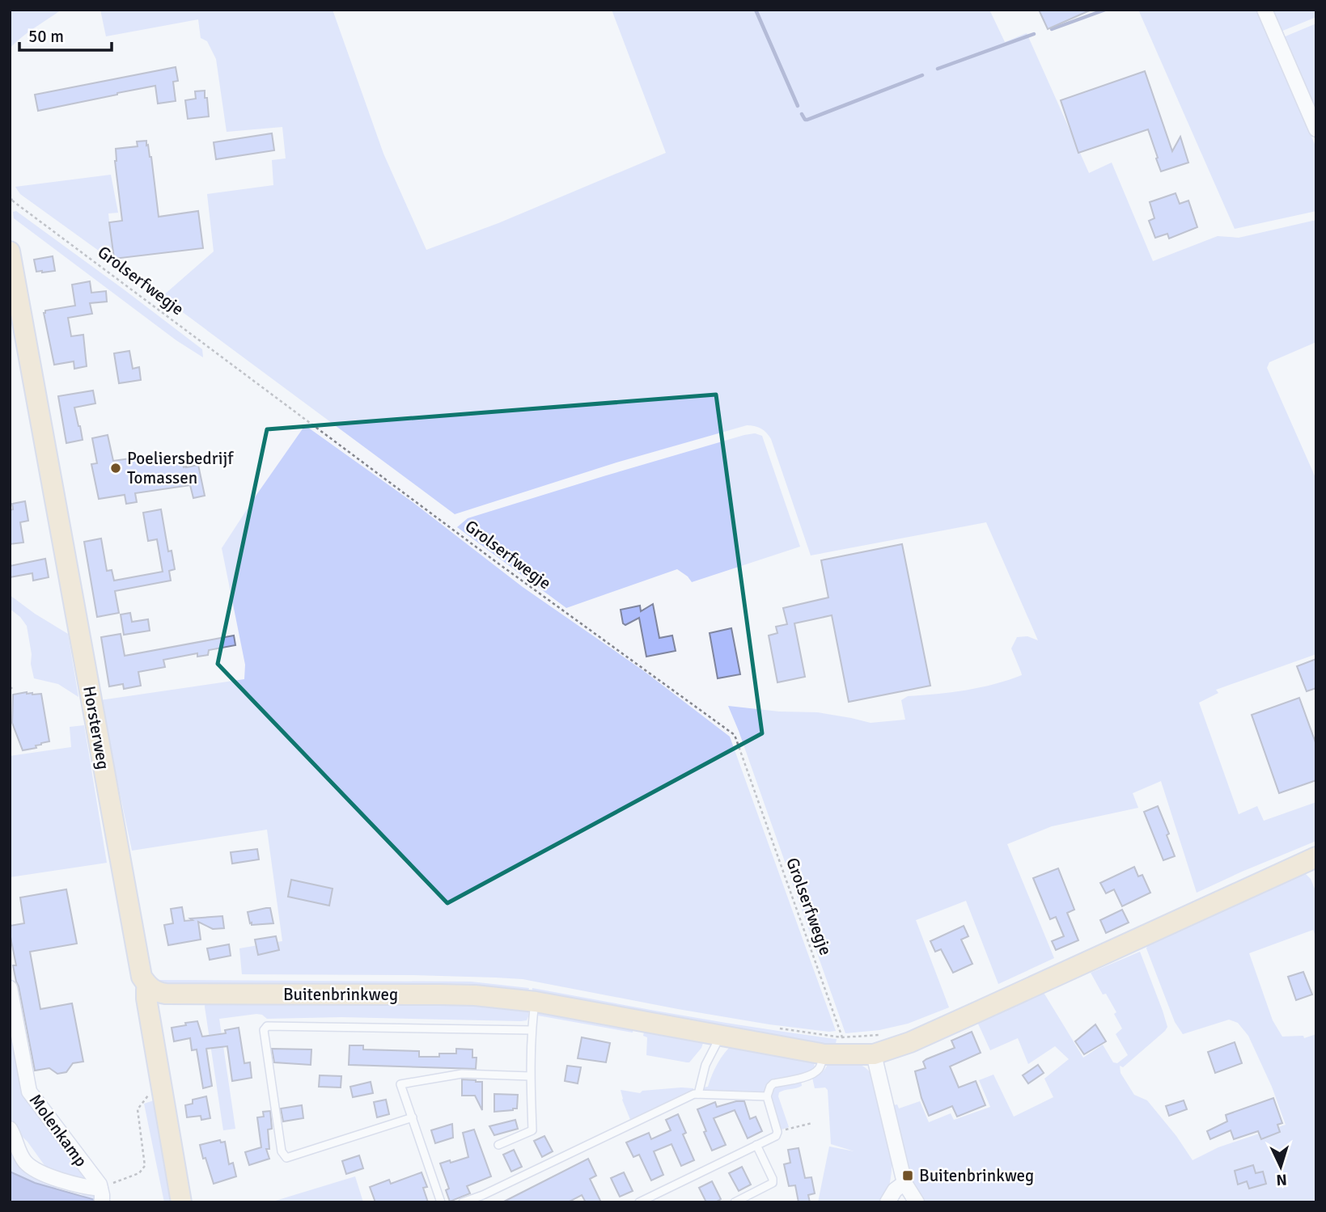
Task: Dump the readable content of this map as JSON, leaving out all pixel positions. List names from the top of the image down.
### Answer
{
  "streets": {
    "main road": ["Horsterweg", "Buitenbrinkweg"],
    "street": ["Molenkamp"],
    "path": ["Grolserfwegje"]
  },
  "crossings": [
    ["Horsterweg", "Buitenbrinkweg"]
  ],
  "places": {
    "other": ["Poeliersbedrijf Tomassen"],
    "transit": ["Buitenbrinkweg"]
  },
  "scale_bar": "50 m",
  "north": "bottom"
}
